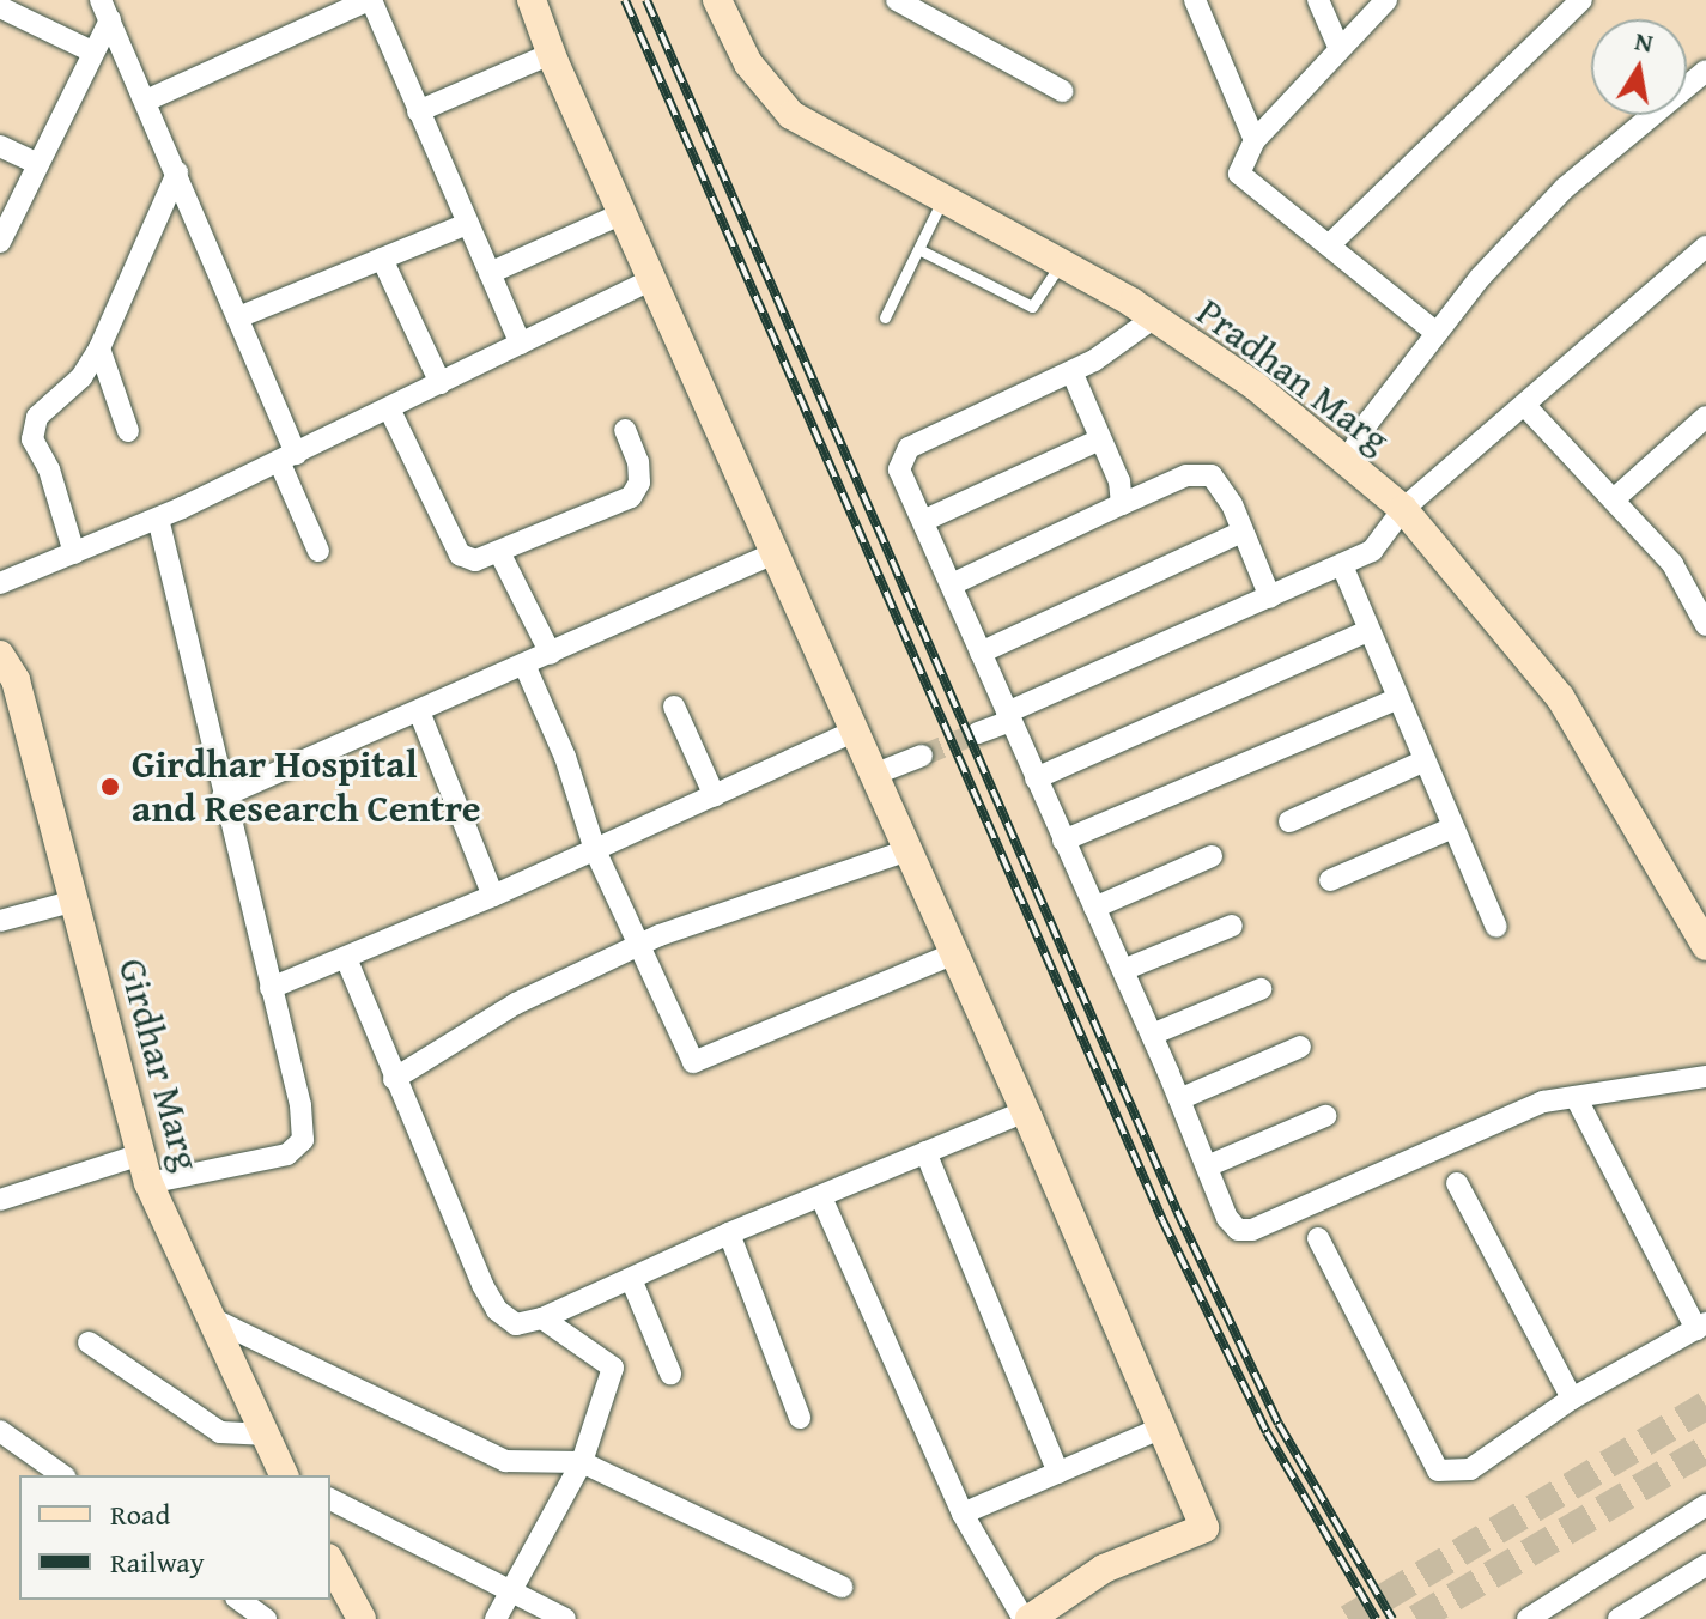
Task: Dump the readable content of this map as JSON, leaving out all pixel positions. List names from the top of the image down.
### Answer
{
  "streets": {
    "street": ["Pradhan Marg", "Girdhar Marg"]
  },
  "places": ["Girdhar Hospital and Research Centre"],
  "legend": ["Road", "Railway"],
  "north": "top"
}
